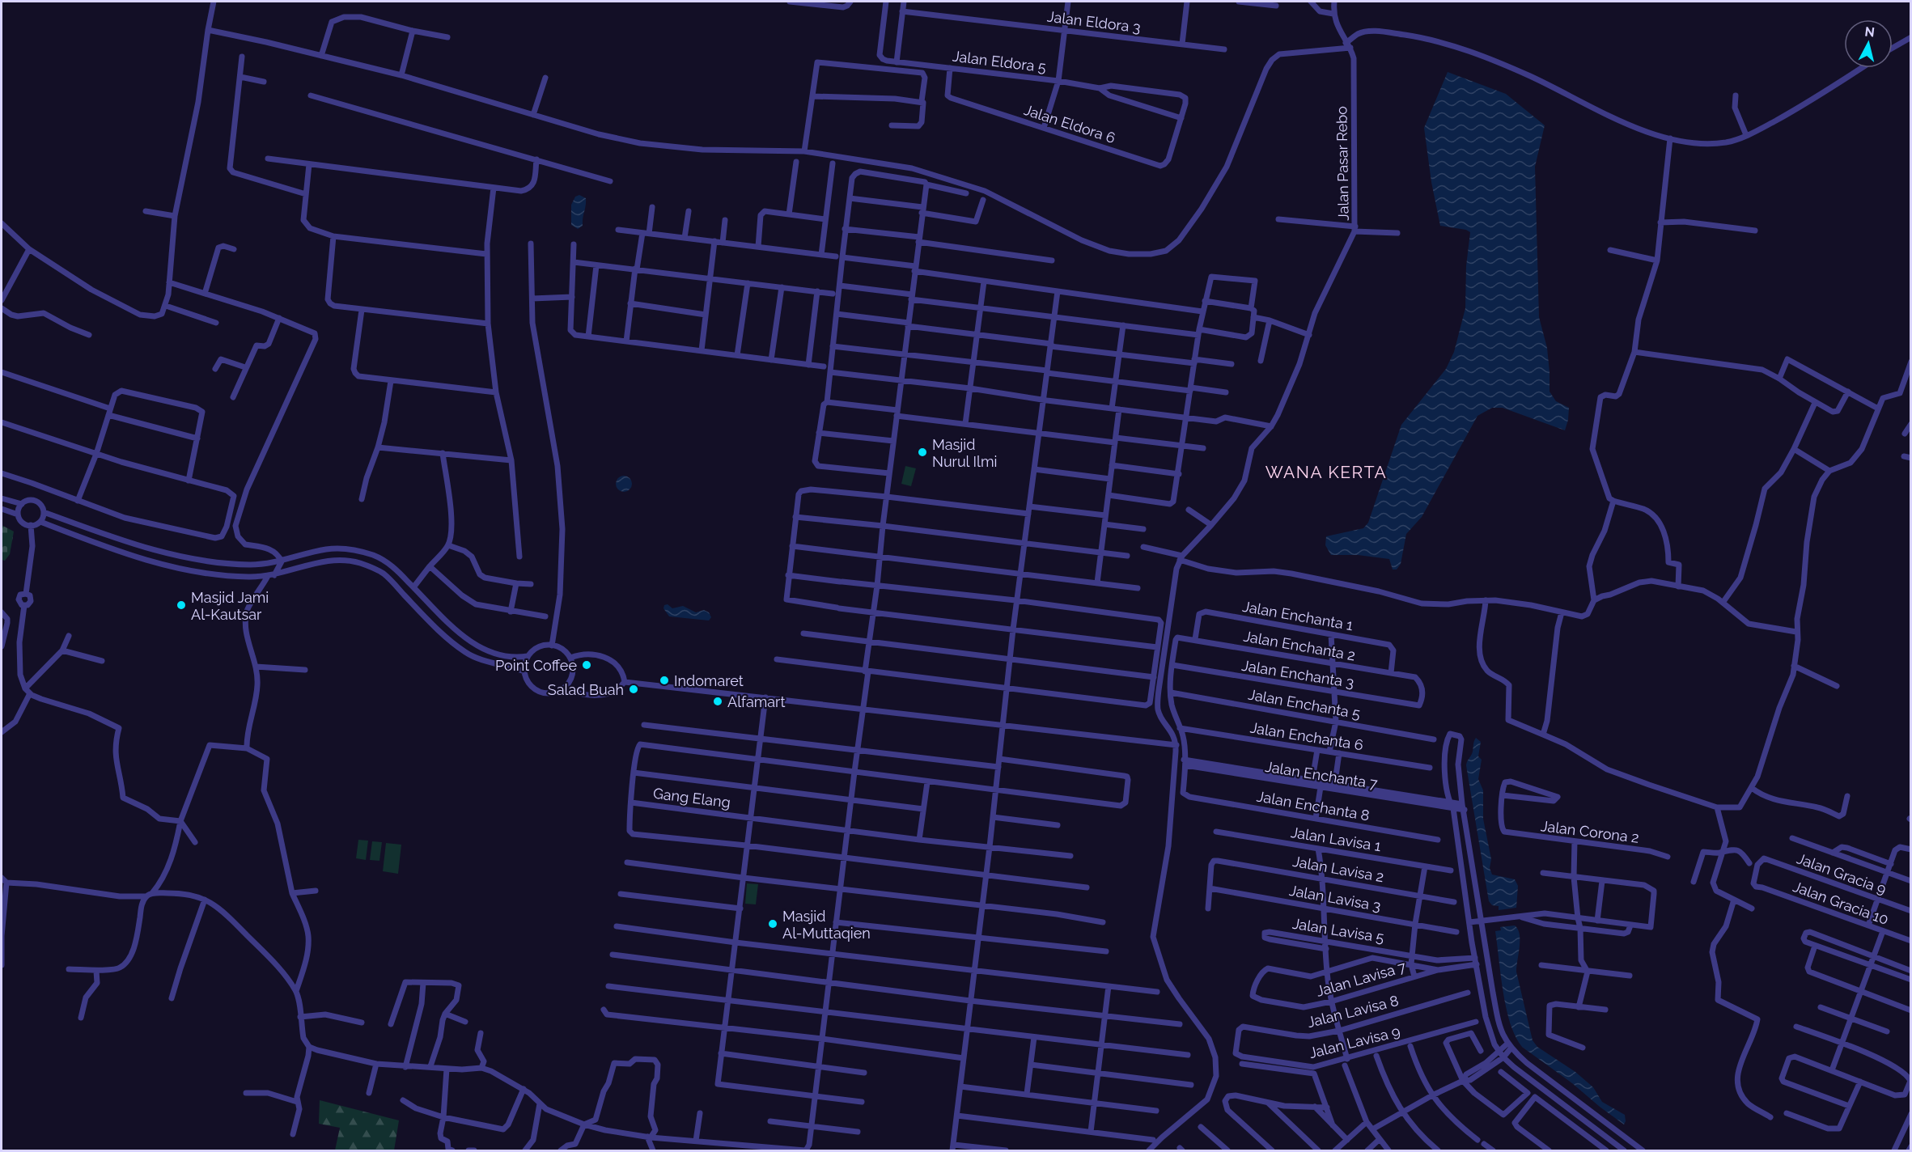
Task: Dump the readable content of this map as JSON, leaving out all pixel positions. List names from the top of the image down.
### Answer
{
  "streets": {
    "street": [
      "Jalan Eldora 3",
      "Jalan Eldora 5",
      "Jalan Eldora 6",
      "Jalan Pasar Rebo",
      "Jalan Enchanta 1",
      "Jalan Enchanta 2",
      "Jalan Enchanta 3",
      "Jalan Enchanta 5",
      "Jalan Enchanta 6",
      "Jalan Enchanta 7",
      "Gang Elang",
      "Jalan Enchanta 8",
      "Jalan Corona 2",
      "Jalan Lavisa 1",
      "Jalan Lavisa 2",
      "Jalan Gracia 9",
      "Jalan Lavisa 3",
      "Jalan Gracia 10",
      "Jalan Lavisa 5",
      "Jalan Lavisa 7",
      "Jalan Lavisa 8",
      "Jalan Lavisa 9"
    ]
  },
  "crossings": [
    ["Jalan Eldora 5", "Jalan Eldora 6"],
    ["Jalan Enchanta 1", "Jalan Enchanta 2"],
    ["Jalan Enchanta 2", "Jalan Enchanta 3"],
    ["Jalan Enchanta 7", "Jalan Enchanta 8"],
    ["Jalan Lavisa 2", "Jalan Lavisa 3"],
    ["Jalan Gracia 9", "Jalan Gracia 10"],
    ["Jalan Lavisa 5", "Jalan Lavisa 7"],
    ["Jalan Lavisa 8", "Jalan Lavisa 9"]
  ],
  "districts": ["WANA KERTA"],
  "places": [
    "Masjid Nurul Ilmi",
    "Masjid Jami Al-Kautsar",
    "Point Coffee",
    "Indomaret",
    "Salad Buah",
    "Alfamart",
    "Masjid Al-Muttaqien"
  ],
  "north": "top"
}
